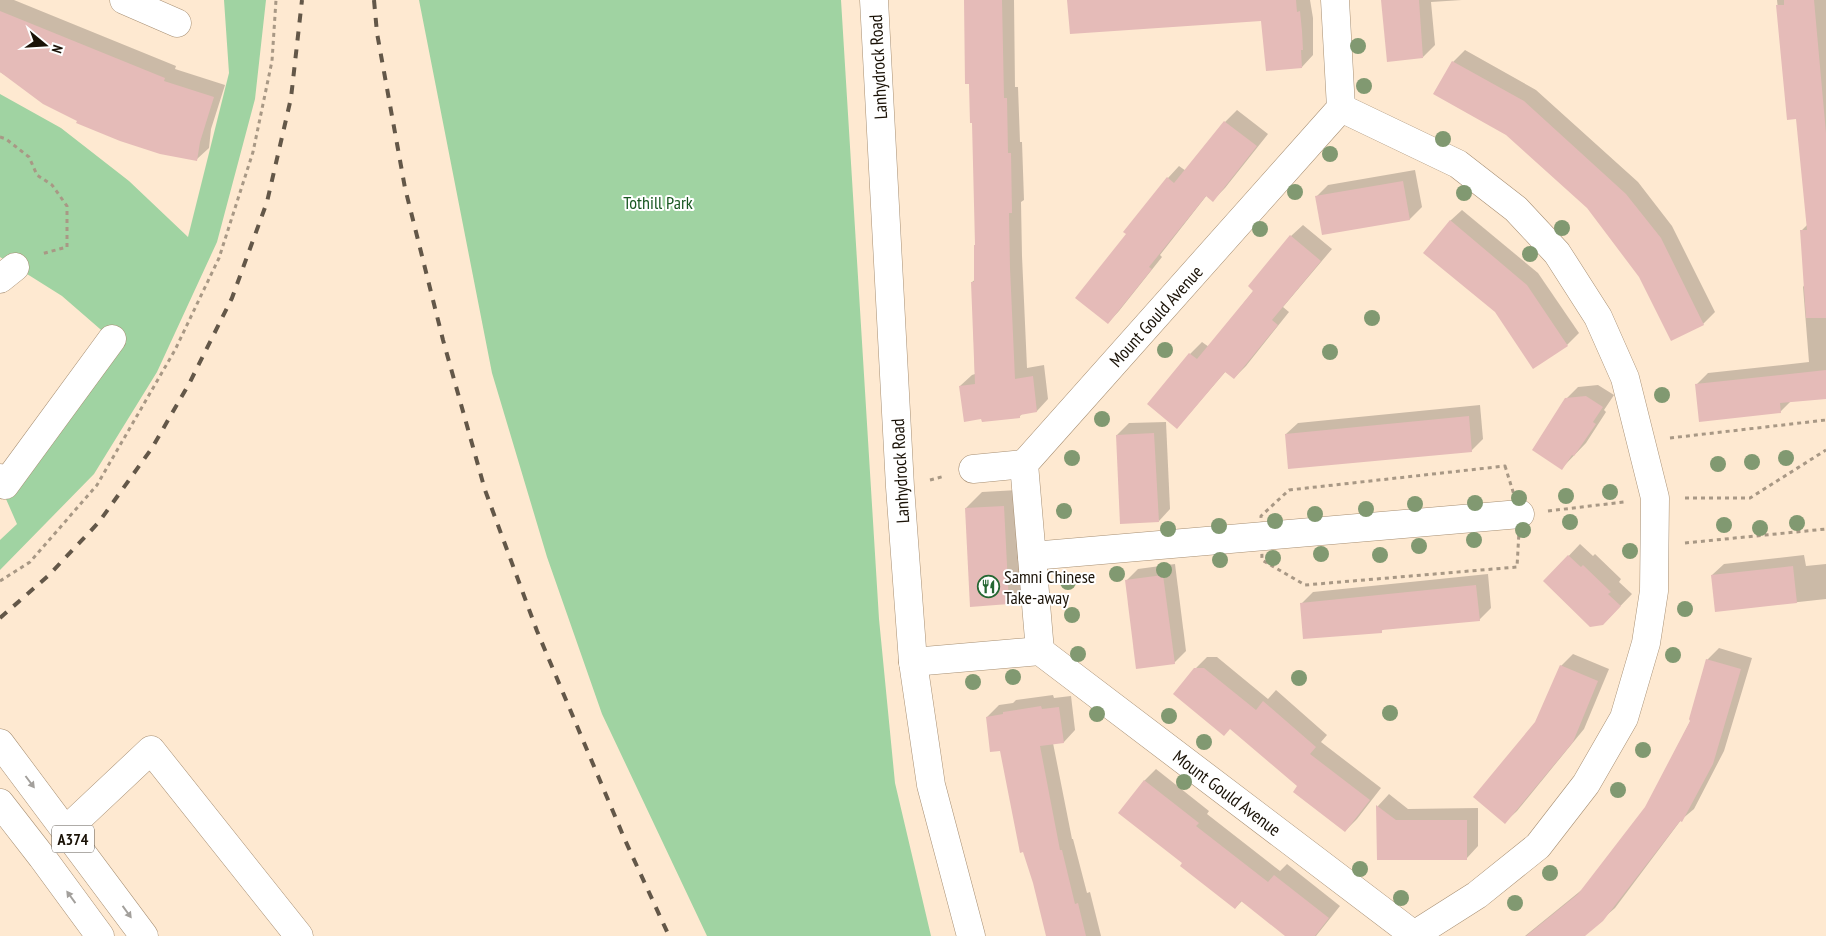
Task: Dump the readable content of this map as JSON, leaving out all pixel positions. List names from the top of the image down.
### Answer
{
  "streets": {
    "street": ["Lanhydrock Road", "Mount Gould Avenue", "A374"]
  },
  "parks": ["Tothill Park"],
  "places": {
    "restaurant": ["Samni Chinese Take-away"]
  },
  "north": "right"
}
